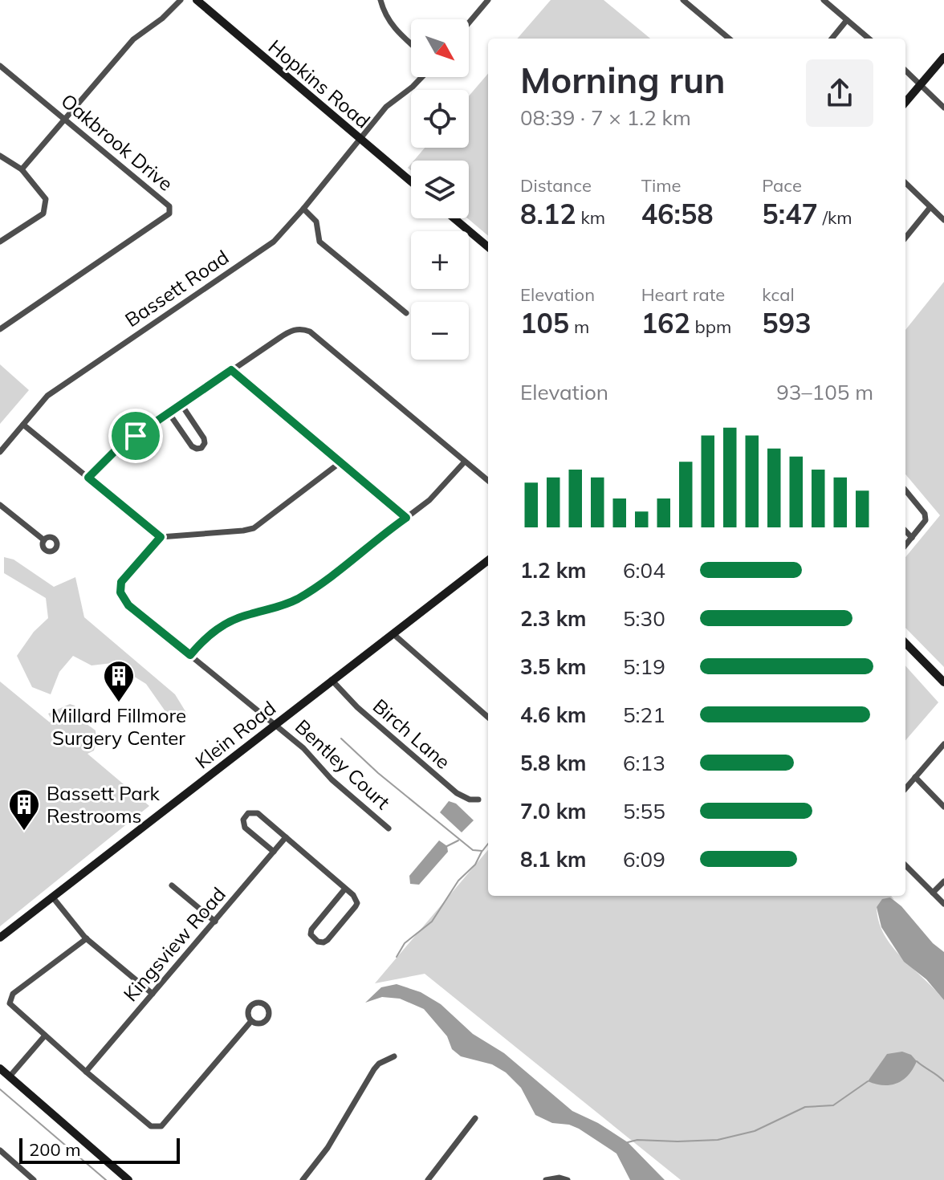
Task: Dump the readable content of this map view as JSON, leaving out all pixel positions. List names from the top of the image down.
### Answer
{
  "streets": {
    "street": [
      "Hopkins Road",
      "Oakbrook Drive",
      "Bassett Road",
      "Birch Lane",
      "Klein Road",
      "Bentley Court",
      "Kingsview Road"
    ]
  },
  "crossings": [
    ["Hopkins Road", "Bassett Road"],
    ["Birch Lane", "Klein Road"],
    ["Klein Road", "Bentley Court"]
  ],
  "places": {
    "building": ["Millard Fillmore Surgery Center", "Bassett Park Restrooms"]
  },
  "scale_bar": "200 m",
  "north": "bottom right",
  "page": {
    "map_buttons": ["+", "−"],
    "heading": ["Morning run", "08:39 · 7 × 1.2 km"],
    "stats": [
      ["Distance", "8.12 km"],
      ["Time", "46:58"],
      ["Pace", "5:47 /km"],
      ["Elevation", "105 m"],
      ["Heart rate", "162 bpm"],
      ["kcal", "593"]
    ],
    "chart": ["Elevation", "93–105 m"],
    "list": [
      {
        "name": "1.2 km",
        "note": "6:04"
      },
      {
        "name": "2.3 km",
        "note": "5:30"
      },
      {
        "name": "3.5 km",
        "note": "5:19"
      },
      {
        "name": "4.6 km",
        "note": "5:21"
      },
      {
        "name": "5.8 km",
        "note": "6:13"
      },
      {
        "name": "7.0 km",
        "note": "5:55"
      },
      {
        "name": "8.1 km",
        "note": "6:09"
      }
    ],
    "scale": "200 m"
  }
}
